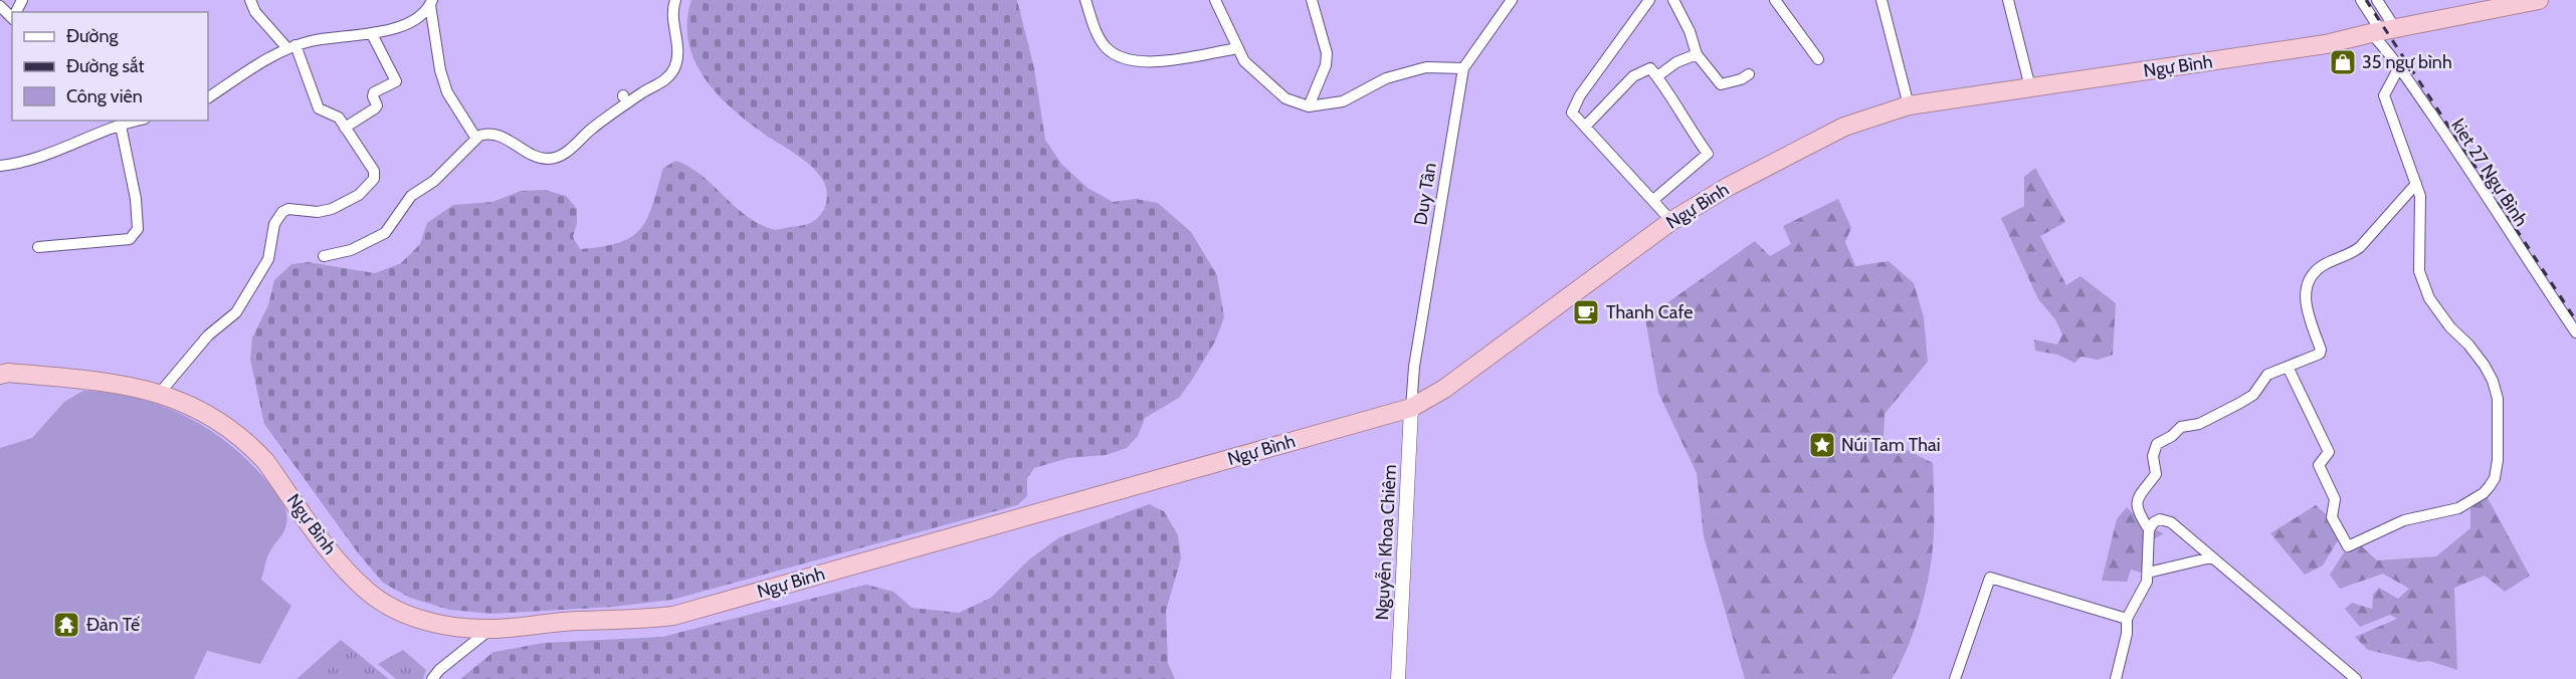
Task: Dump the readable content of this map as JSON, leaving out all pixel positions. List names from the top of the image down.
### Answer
{
  "streets": {
    "highway": ["Ngự Bình"],
    "street": ["kiet 27 Ngự Bình", "Duy Tân", "Nguyễn Khoa Chiêm"]
  },
  "crossings": [
    ["Ngự Bình", "kiet 27 Ngự Bình"],
    ["Ngự Bình", "Duy Tân"],
    ["Ngự Bình", "Nguyễn Khoa Chiêm"],
    ["Duy Tân", "Nguyễn Khoa Chiêm"]
  ],
  "places": {
    "shop": ["35 ngự bình"],
    "cafe": ["Thanh Cafe"],
    "place": ["Núi Tam Thai"],
    "temple": ["Đàn Tế"]
  },
  "legend": ["Đường", "Đường sắt", "Công viên"]
}
